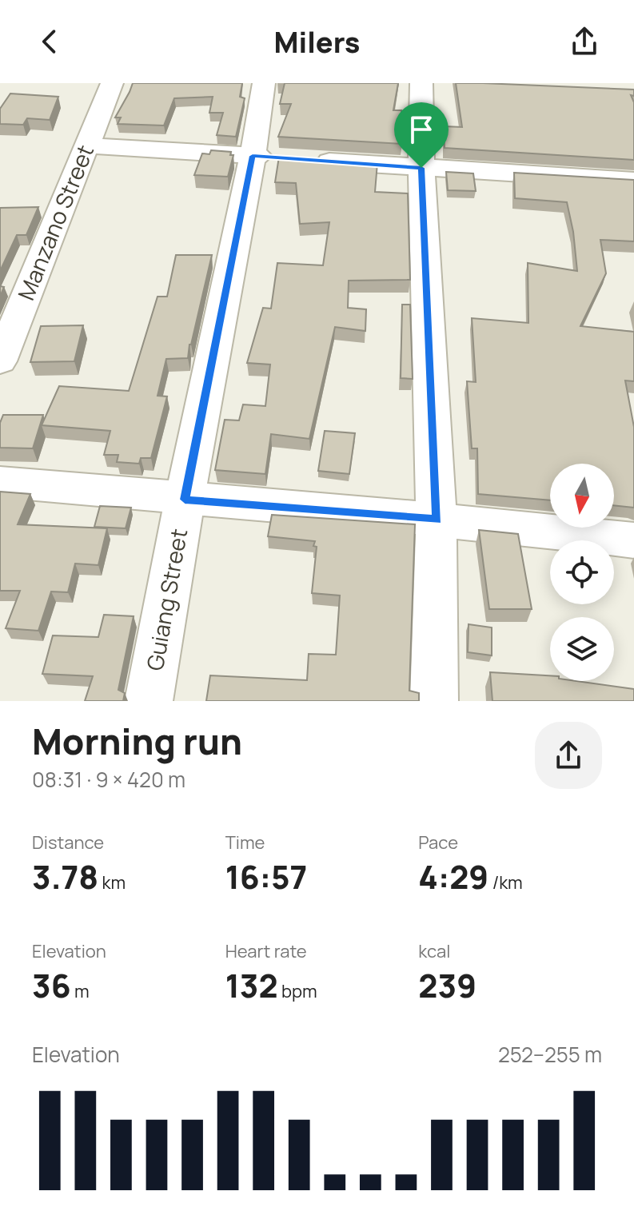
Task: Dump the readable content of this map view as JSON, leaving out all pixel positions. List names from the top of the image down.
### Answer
{
  "streets": {
    "street": ["Manzano Street", "Guiang Street"]
  },
  "north": "bottom",
  "page": {
    "header": "Milers",
    "heading": ["Morning run", "08:31 · 9 × 420 m"],
    "stats": [
      ["Distance", "3.78 km"],
      ["Time", "16:57"],
      ["Pace", "4:29 /km"],
      ["Elevation", "36 m"],
      ["Heart rate", "132 bpm"],
      ["kcal", "239"]
    ],
    "chart": ["Elevation", "252–255 m"]
  }
}
